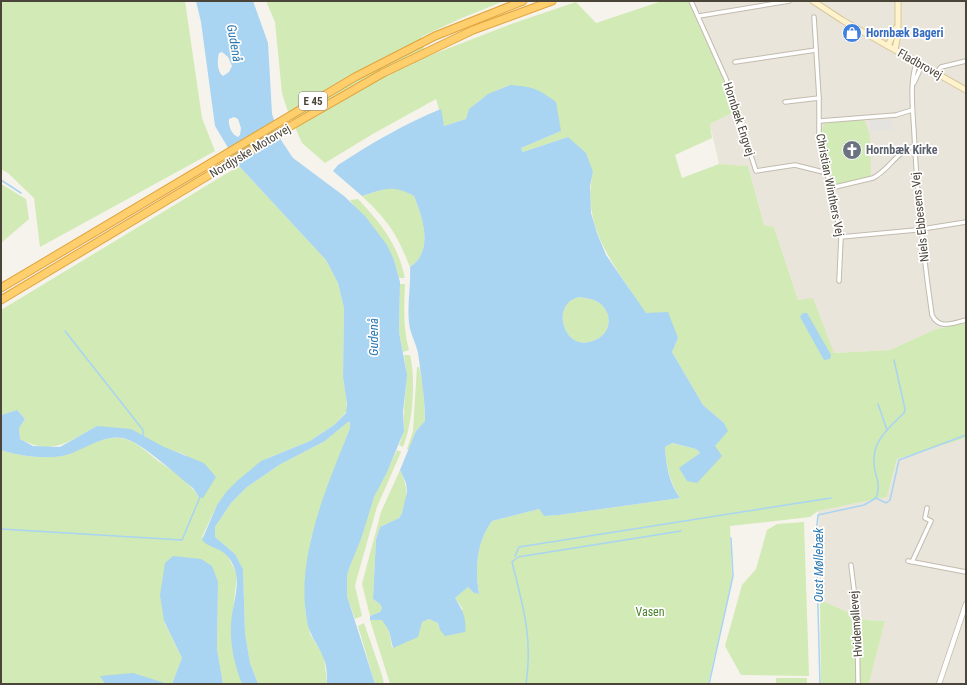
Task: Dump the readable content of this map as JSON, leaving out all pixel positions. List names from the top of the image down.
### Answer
{
  "streets": {
    "highway": ["E 45", "Nordjyske Motorvej"],
    "main road": ["Fladbrovej"],
    "street": [
      "Hornbæk Engvej",
      "Christian Winthers Vej",
      "Niels Ebbesens Vej",
      "Hvidemøllevej"
    ]
  },
  "crossings": [
    ["Fladbrovej", "Niels Ebbesens Vej"],
    ["Hornbæk Engvej", "Christian Winthers Vej"]
  ],
  "water": ["Gudenå", "Oust Møllebæk"],
  "parks": ["Vasen"],
  "places": {
    "shop": ["Hornbæk Bageri"],
    "church": ["Hornbæk Kirke"]
  }
}
